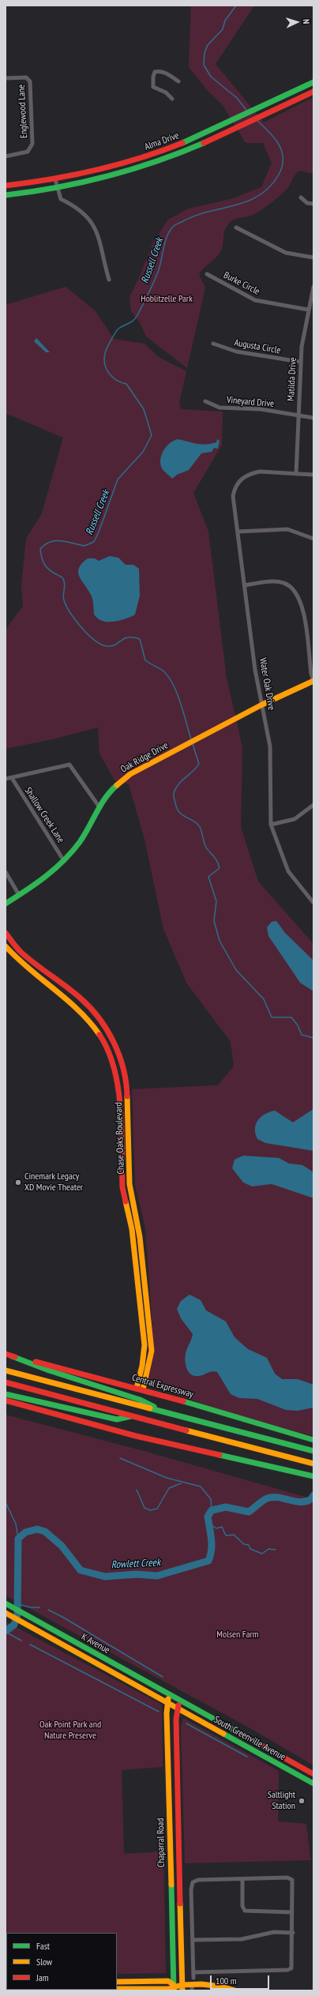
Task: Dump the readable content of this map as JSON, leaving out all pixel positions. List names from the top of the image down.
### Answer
{
  "streets": {
    "main road": [
      "Alma Drive",
      "Oak Ridge Drive",
      "Chase Oaks Boulevard",
      "Central Expressway",
      "K Avenue",
      "South Greenville Avenue",
      "Chaparral Road"
    ],
    "street": [
      "Englewood Lane",
      "Burke Circle",
      "Augusta Circle",
      "Matilda Drive",
      "Vineyard Drive",
      "Water Oak Drive",
      "Shallow Creek Lane"
    ]
  },
  "crossings": [
    ["Burke Circle", "Matilda Drive"],
    ["Augusta Circle", "Matilda Drive"],
    ["Matilda Drive", "Vineyard Drive"],
    ["Matilda Drive", "Water Oak Drive"],
    ["Water Oak Drive", "Oak Ridge Drive"],
    ["Oak Ridge Drive", "Shallow Creek Lane"],
    ["Chase Oaks Boulevard", "Central Expressway"],
    ["K Avenue", "South Greenville Avenue"],
    ["K Avenue", "Chaparral Road"],
    ["South Greenville Avenue", "Chaparral Road"]
  ],
  "water": ["Russell Creek", "Rowlett Creek"],
  "parks": ["Hoblitzelle Park", "Molsen Farm", "Oak Point Park and Nature Preserve"],
  "places": ["Cinemark Legacy XD Movie Theater", "Saltlight Station"],
  "legend": ["Fast", "Slow", "Jam"],
  "scale_bar": "100 m",
  "north": "right"
}
